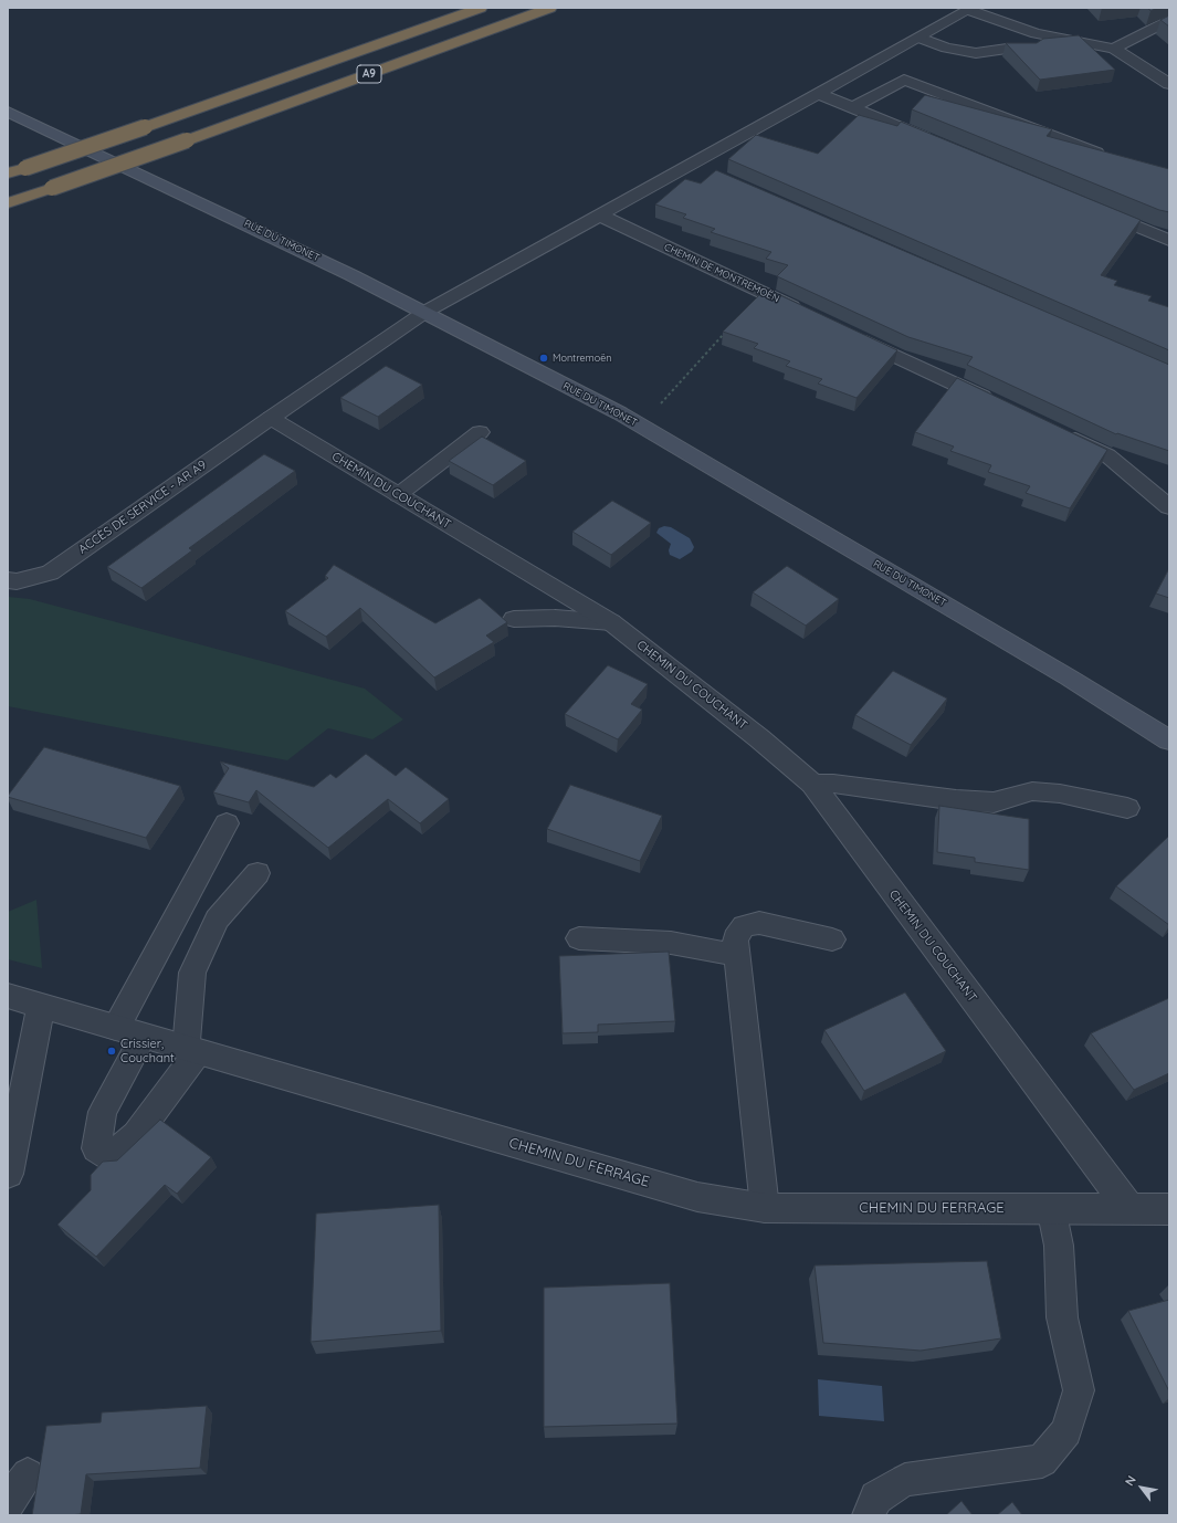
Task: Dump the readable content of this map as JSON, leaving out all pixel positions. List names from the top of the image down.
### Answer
{
  "streets": {
    "highway": ["A9"],
    "main road": ["RUE DU TIMONET"],
    "street": ["CHEMIN DE MONTREMOËN", "CHEMIN DU COUCHANT", "CHEMIN DU FERRAGE"],
    "lane": ["ACCÈS DE SERVICE - AR A9"]
  },
  "crossings": [
    ["CHEMIN DU COUCHANT", "ACCÈS DE SERVICE - AR A9"],
    ["CHEMIN DU COUCHANT", "CHEMIN DU FERRAGE"]
  ],
  "places": ["Montremoën", "Crissier, Couchant"],
  "north": "top left"
}
